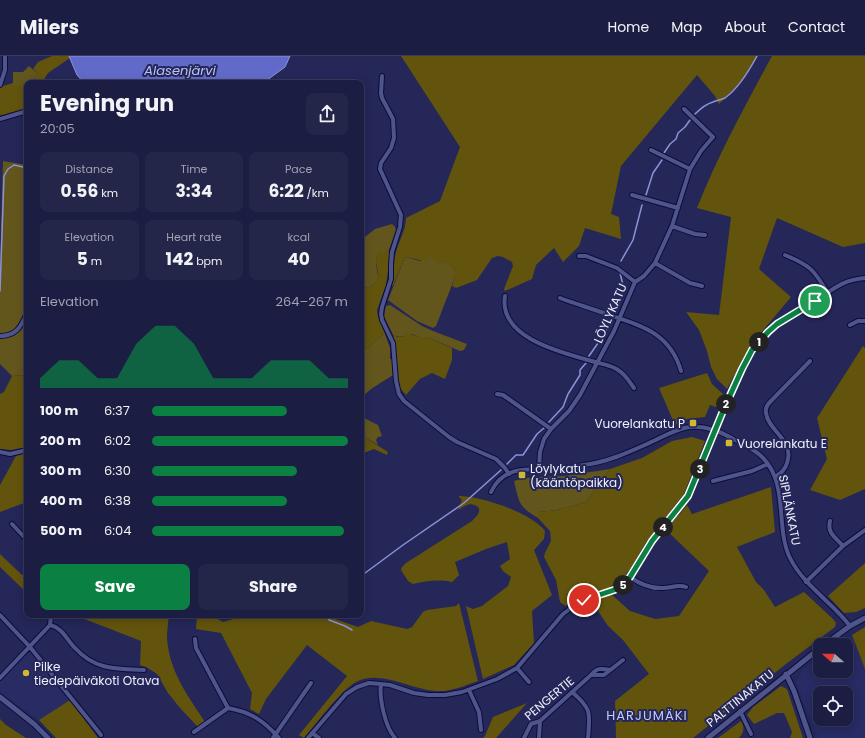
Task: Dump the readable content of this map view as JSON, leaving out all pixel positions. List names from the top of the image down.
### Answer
{
  "streets": {
    "street": [
      "LÖYLYKATU",
      "SIPILÄNKATU",
      "PENGERTIE",
      "PALTTINAKATU"
    ]
  },
  "crossings": [
    ["LÖYLYKATU", "SIPILÄNKATU"]
  ],
  "districts": ["HARJUMÄKI"],
  "water": ["Alasenjärvi"],
  "places": {
    "transit": ["Vuorelankatu P", "Vuorelankatu E", "Löylykatu (kääntöpaikka)"],
    "other": ["Pilke tiedepäiväkoti Otava"]
  },
  "north": "left",
  "page": {
    "header": "Milers",
    "nav": [
      "Home",
      "Map",
      "About",
      "Contact"
    ],
    "heading": ["Evening run", "20:05"],
    "stats": [
      ["Distance", "0.56 km"],
      ["Time", "3:34"],
      ["Pace", "6:22 /km"],
      ["Elevation", "5 m"],
      ["Heart rate", "142 bpm"],
      ["kcal", "40"]
    ],
    "chart": ["Elevation", "264–267 m"],
    "pins": [
      "1",
      "2",
      "3",
      "4",
      "5"
    ],
    "list": [
      {
        "name": "100 m",
        "note": "6:37"
      },
      {
        "name": "200 m",
        "note": "6:02"
      },
      {
        "name": "300 m",
        "note": "6:30"
      },
      {
        "name": "400 m",
        "note": "6:38"
      },
      {
        "name": "500 m",
        "note": "6:04"
      }
    ],
    "buttons": ["Save", "Share"]
  }
}
